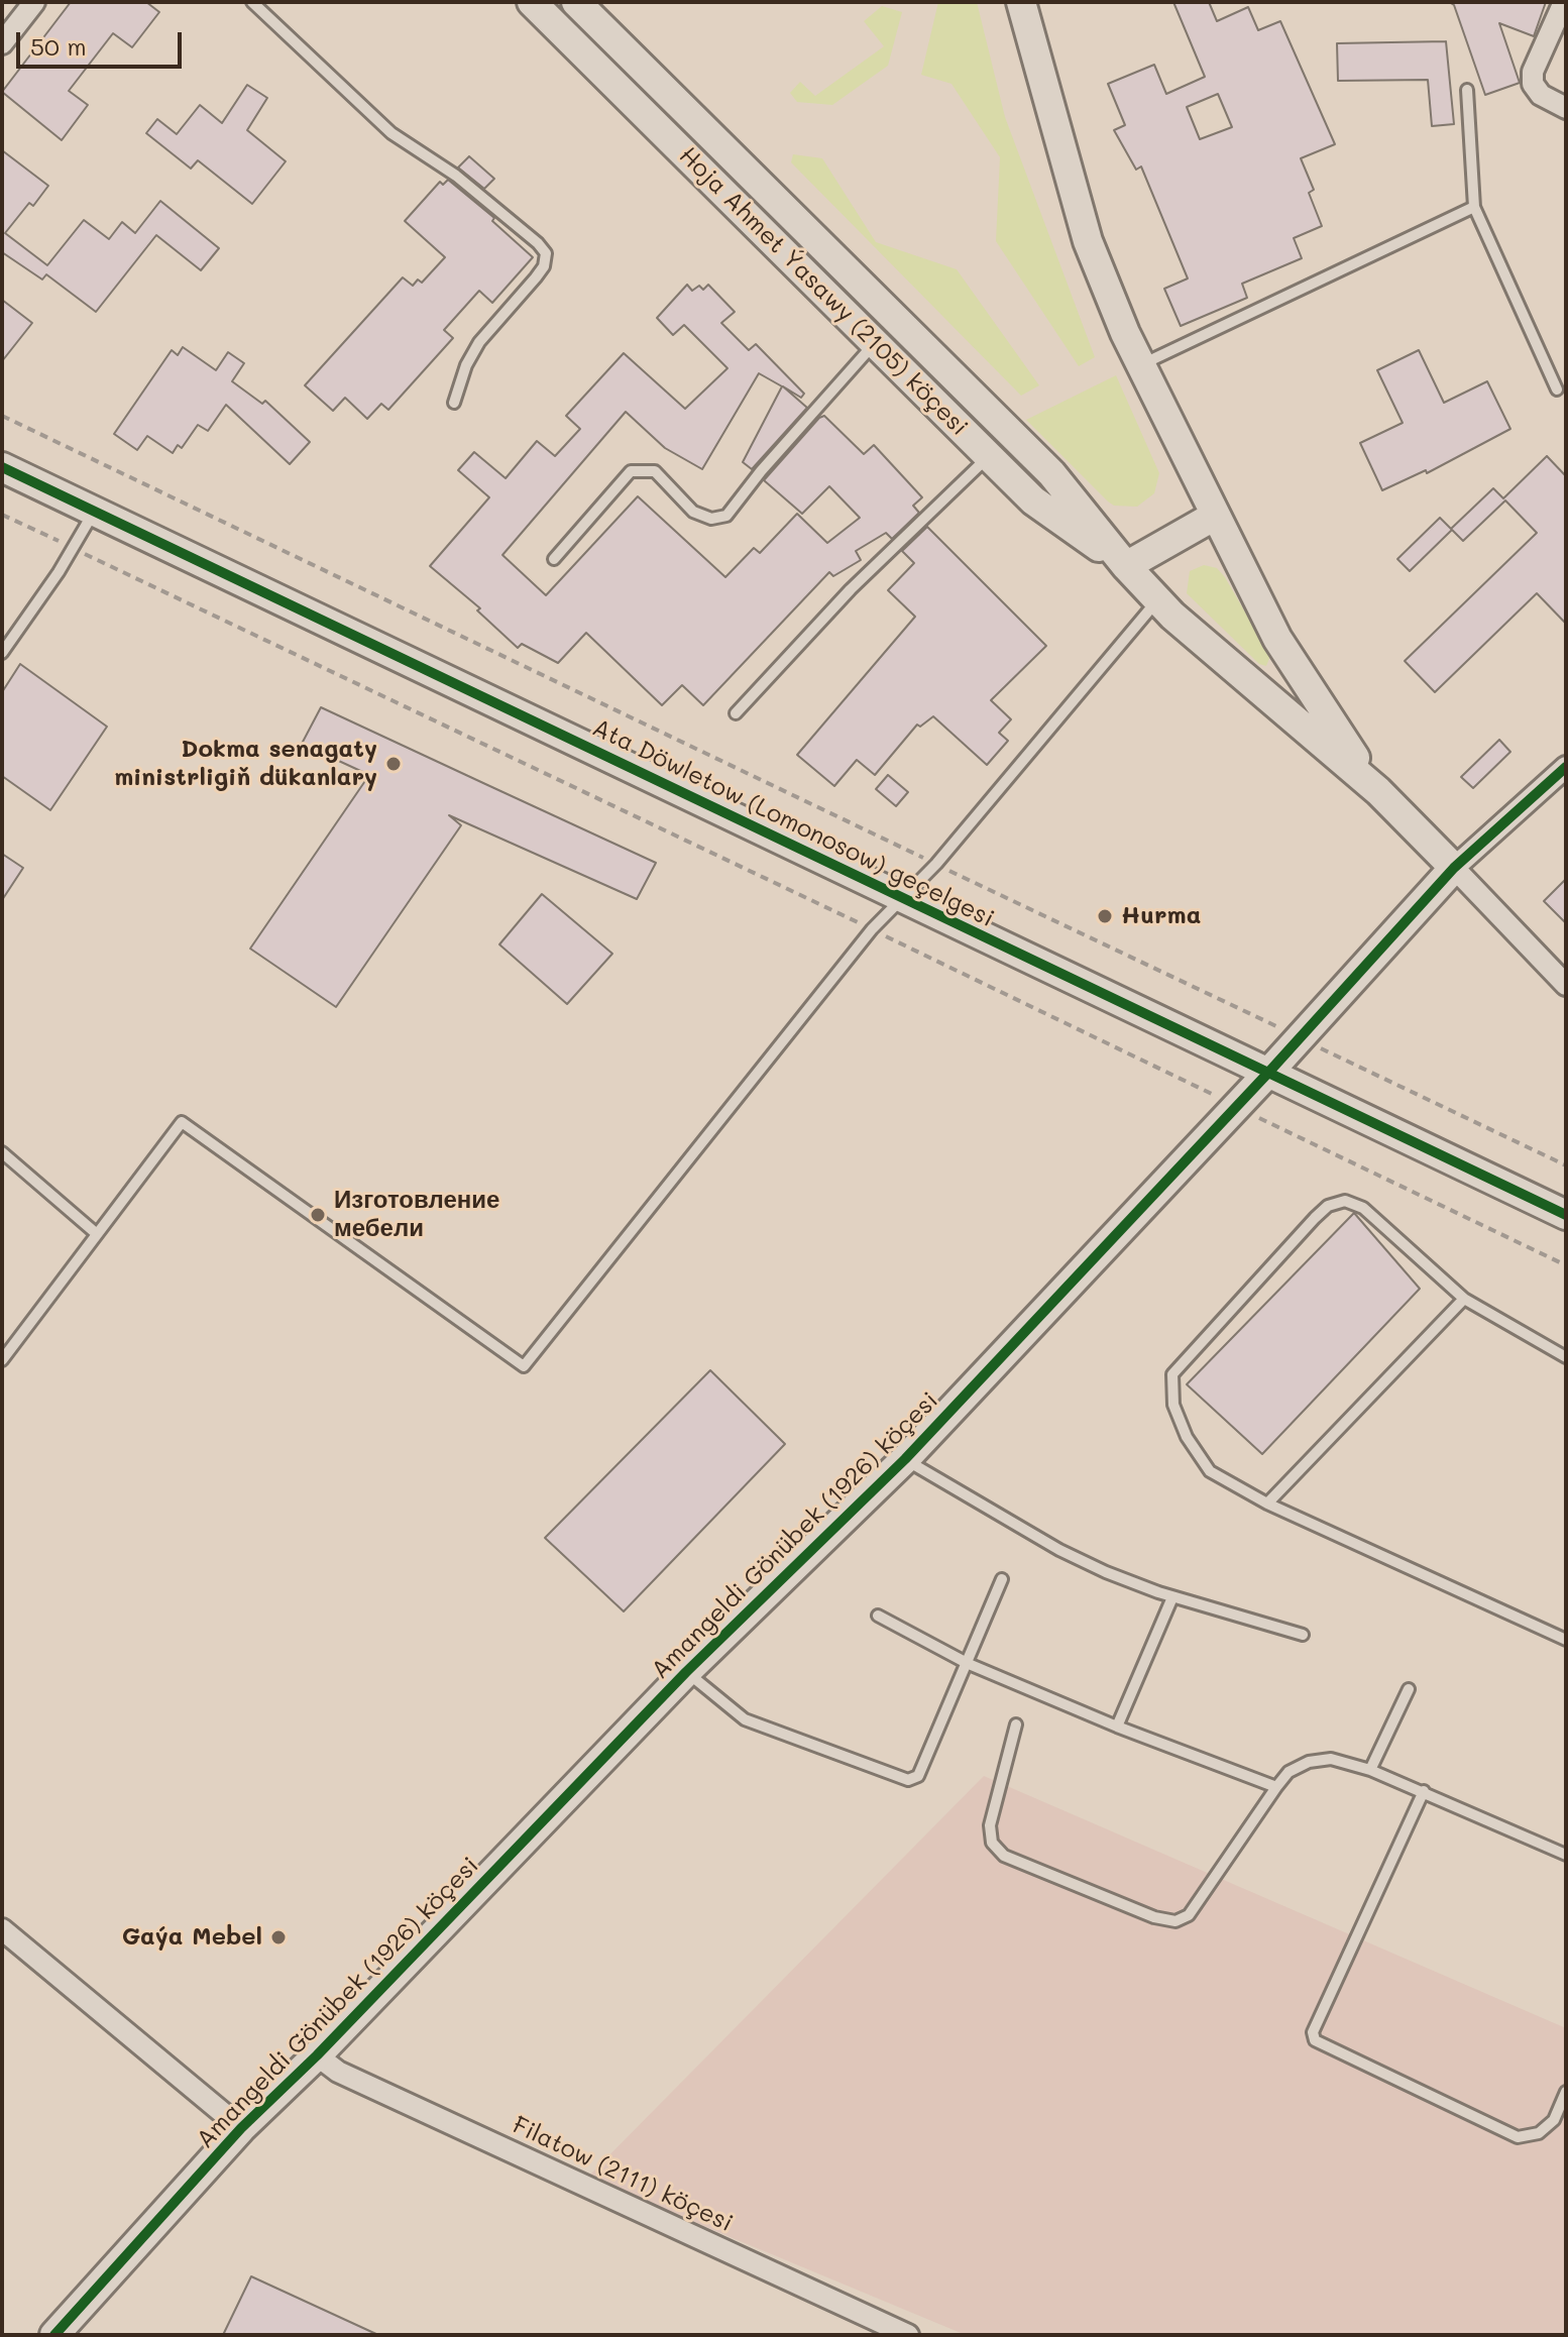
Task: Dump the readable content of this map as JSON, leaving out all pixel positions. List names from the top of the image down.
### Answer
{
  "streets": {
    "street": [
      "Hoja Ahmet Ýasawy (2105) köçesi",
      "Ata Döwletow (Lomonosow) geçelgesi",
      "Amangeldi Gönübek (1926) köçesi",
      "Filatow (2111) köçesi"
    ]
  },
  "crossings": [
    ["Hoja Ahmet Ýasawy (2105) köçesi", "Amangeldi Gönübek (1926) köçesi"],
    ["Ata Döwletow (Lomonosow) geçelgesi", "Amangeldi Gönübek (1926) köçesi"],
    ["Amangeldi Gönübek (1926) köçesi", "Filatow (2111) köçesi"]
  ],
  "places": [
    "Dokma senagaty ministrligiň dükanlary",
    "Hurma",
    "Изготовление мебели",
    "Gaýa Mebel"
  ],
  "scale_bar": "50 m"
}
